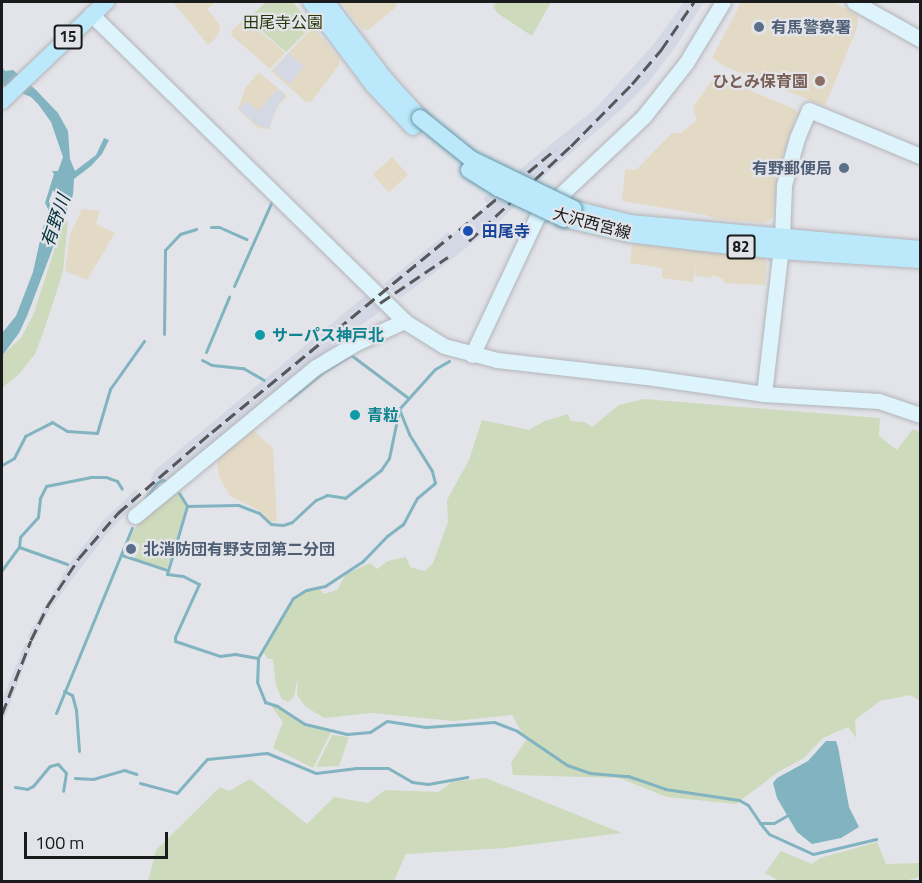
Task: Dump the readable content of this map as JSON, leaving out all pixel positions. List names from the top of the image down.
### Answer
{
  "streets": {
    "main road": ["15", "大沢西宮線", "82"]
  },
  "water": ["有野川"],
  "parks": ["田尾寺公園"],
  "places": [
    "有馬警察署",
    "ひとみ保育園",
    "有野郵便局",
    "田尾寺",
    "サーパス神戸北",
    "青粒",
    "北消防団有野支団第二分団"
  ],
  "scale_bar": "100 m"
}
